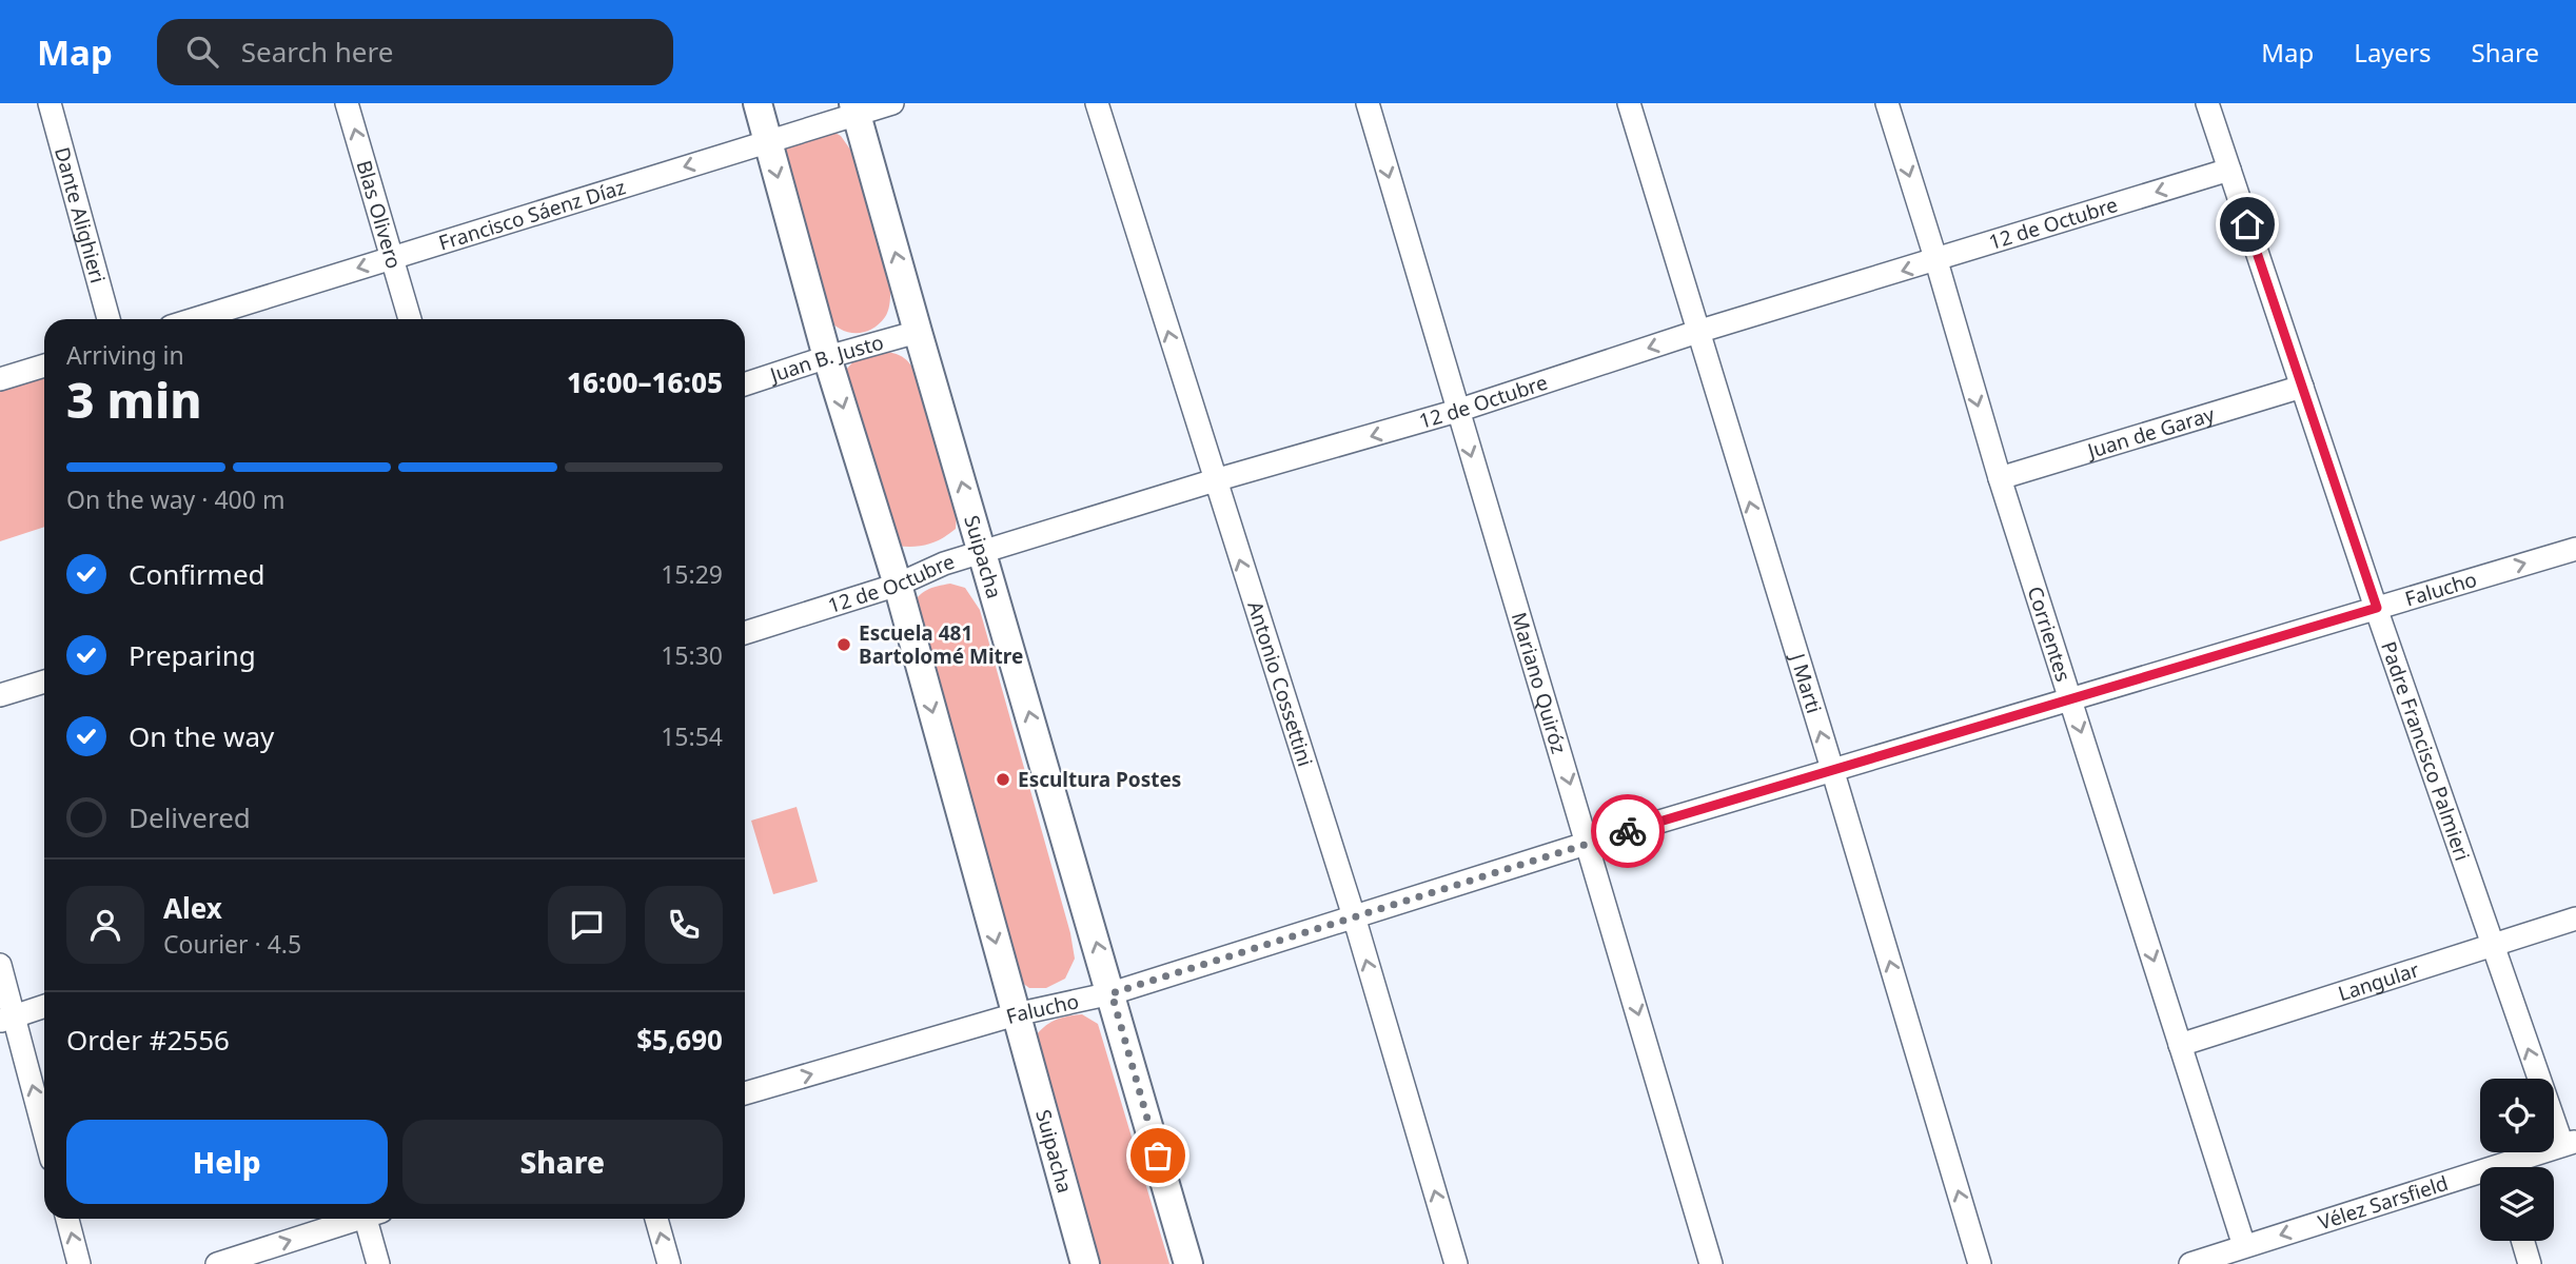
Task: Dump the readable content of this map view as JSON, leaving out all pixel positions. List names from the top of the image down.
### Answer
{
  "streets": {
    "street": [
      "Dante Alighieri",
      "Blas Olivero",
      "Francisco Sáenz Díaz",
      "12 de Octubre",
      "Juan B. Justo",
      "Juan de Garay",
      "Suipacha",
      "Falucho",
      "Corrientes",
      "Antonio Cossettini",
      "Mariano Quiróz",
      "J Marti",
      "Padre Francisco Palmieri",
      "Langular",
      "Vélez Sarsfield"
    ]
  },
  "crossings": [
    ["Blas Olivero", "Francisco Sáenz Díaz"],
    ["Francisco Sáenz Díaz", "Suipacha"],
    ["12 de Octubre", "Suipacha"],
    ["12 de Octubre", "Corrientes"],
    ["12 de Octubre", "Antonio Cossettini"],
    ["12 de Octubre", "Mariano Quiróz"],
    ["12 de Octubre", "J Marti"],
    ["12 de Octubre", "Padre Francisco Palmieri"],
    ["Juan B. Justo", "Suipacha"],
    ["Juan de Garay", "Corrientes"],
    ["Juan de Garay", "Padre Francisco Palmieri"],
    ["Suipacha", "Falucho"],
    ["Falucho", "Corrientes"],
    ["Falucho", "Antonio Cossettini"],
    ["Falucho", "Mariano Quiróz"],
    ["Falucho", "J Marti"],
    ["Falucho", "Padre Francisco Palmieri"],
    ["Corrientes", "Langular"],
    ["Corrientes", "Vélez Sarsfield"],
    ["Padre Francisco Palmieri", "Langular"],
    ["Padre Francisco Palmieri", "Vélez Sarsfield"]
  ],
  "one_way": [
    "Blas Olivero",
    "Francisco Sáenz Díaz",
    "12 de Octubre",
    "Corrientes",
    "Antonio Cossettini",
    "Mariano Quiróz",
    "J Marti",
    "Vélez Sarsfield"
  ],
  "places": ["Escuela 481 Bartolomé Mitre", "Escultura Postes"],
  "page": {
    "header": "Map",
    "search": "Search here",
    "nav": ["Map", "Layers", "Share"],
    "heading": ["3 min", "Arriving in", "16:00–16:05"],
    "panel": [
      "Alex",
      "Courier · 4.5",
      "Order #2556",
      "$5,690"
    ],
    "bar": "On the way · 400 m",
    "list": [
      ["Confirmed", "15:29"],
      ["Preparing", "15:30"],
      ["On the way", "15:54"],
      "Delivered"
    ],
    "buttons": ["Help", "Share"]
  }
}
